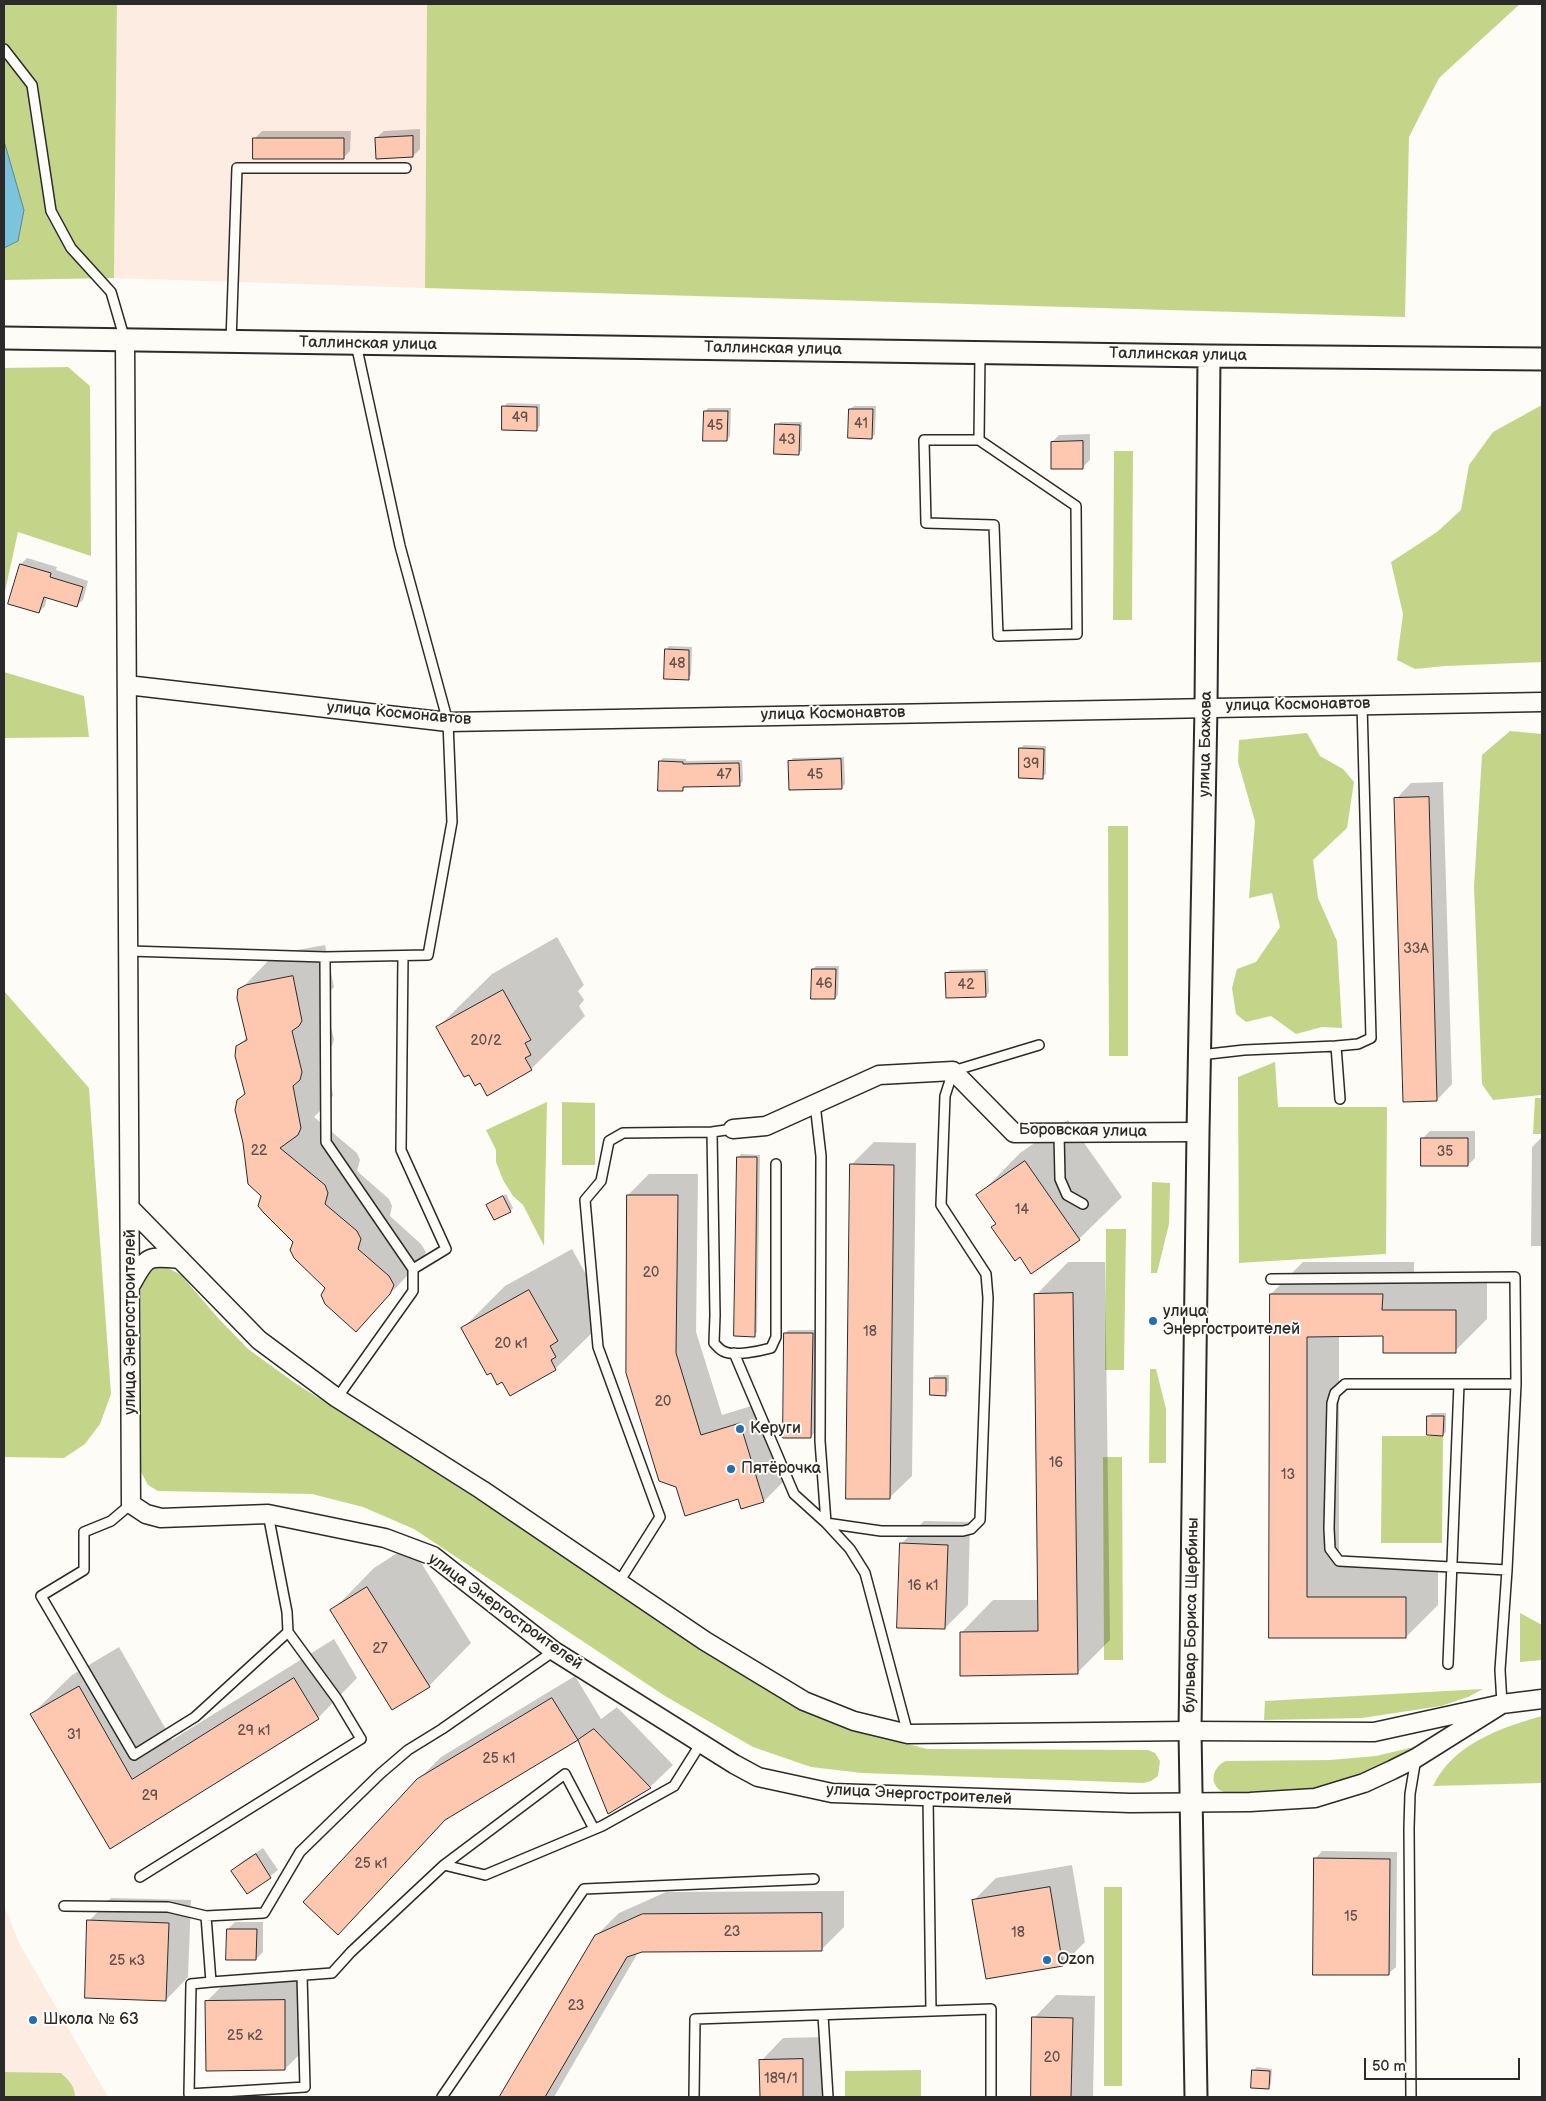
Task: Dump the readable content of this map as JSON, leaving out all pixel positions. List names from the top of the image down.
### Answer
{
  "streets": {
    "street": [
      "Таллинская улица",
      "улица Космонавтов",
      "улица Бажова",
      "Боровская улица",
      "улица Энергостроителей",
      "бульвар Бориса Щербины"
    ]
  },
  "crossings": [
    ["Таллинская улица", "улица Бажова"],
    ["улица Космонавтов", "улица Бажова"],
    ["улица Бажова", "Боровская улица"],
    ["улица Бажова", "бульвар Бориса Щербины"],
    ["Боровская улица", "бульвар Бориса Щербины"],
    ["улица Энергостроителей", "бульвар Бориса Щербины"]
  ],
  "places": [
    "улица Энергостроителей",
    "Керуги",
    "Пятёрочка",
    "Ozon",
    "Школа № 63"
  ],
  "house_numbers": [
    "49",
    "41",
    "45",
    "43",
    "48",
    "39",
    "47",
    "45",
    "33А",
    "46",
    "42",
    "20/2",
    "22",
    "35",
    "14",
    "20",
    "18",
    "20 к1",
    "20",
    "16",
    "13",
    "16 к1",
    "27",
    "29 к1",
    "31",
    "25 к1",
    "29",
    "25 к1",
    "15",
    "23",
    "18",
    "25 к3",
    "23",
    "25 к2",
    "20",
    "189/1"
  ],
  "scale_bar": "50 m"
}
